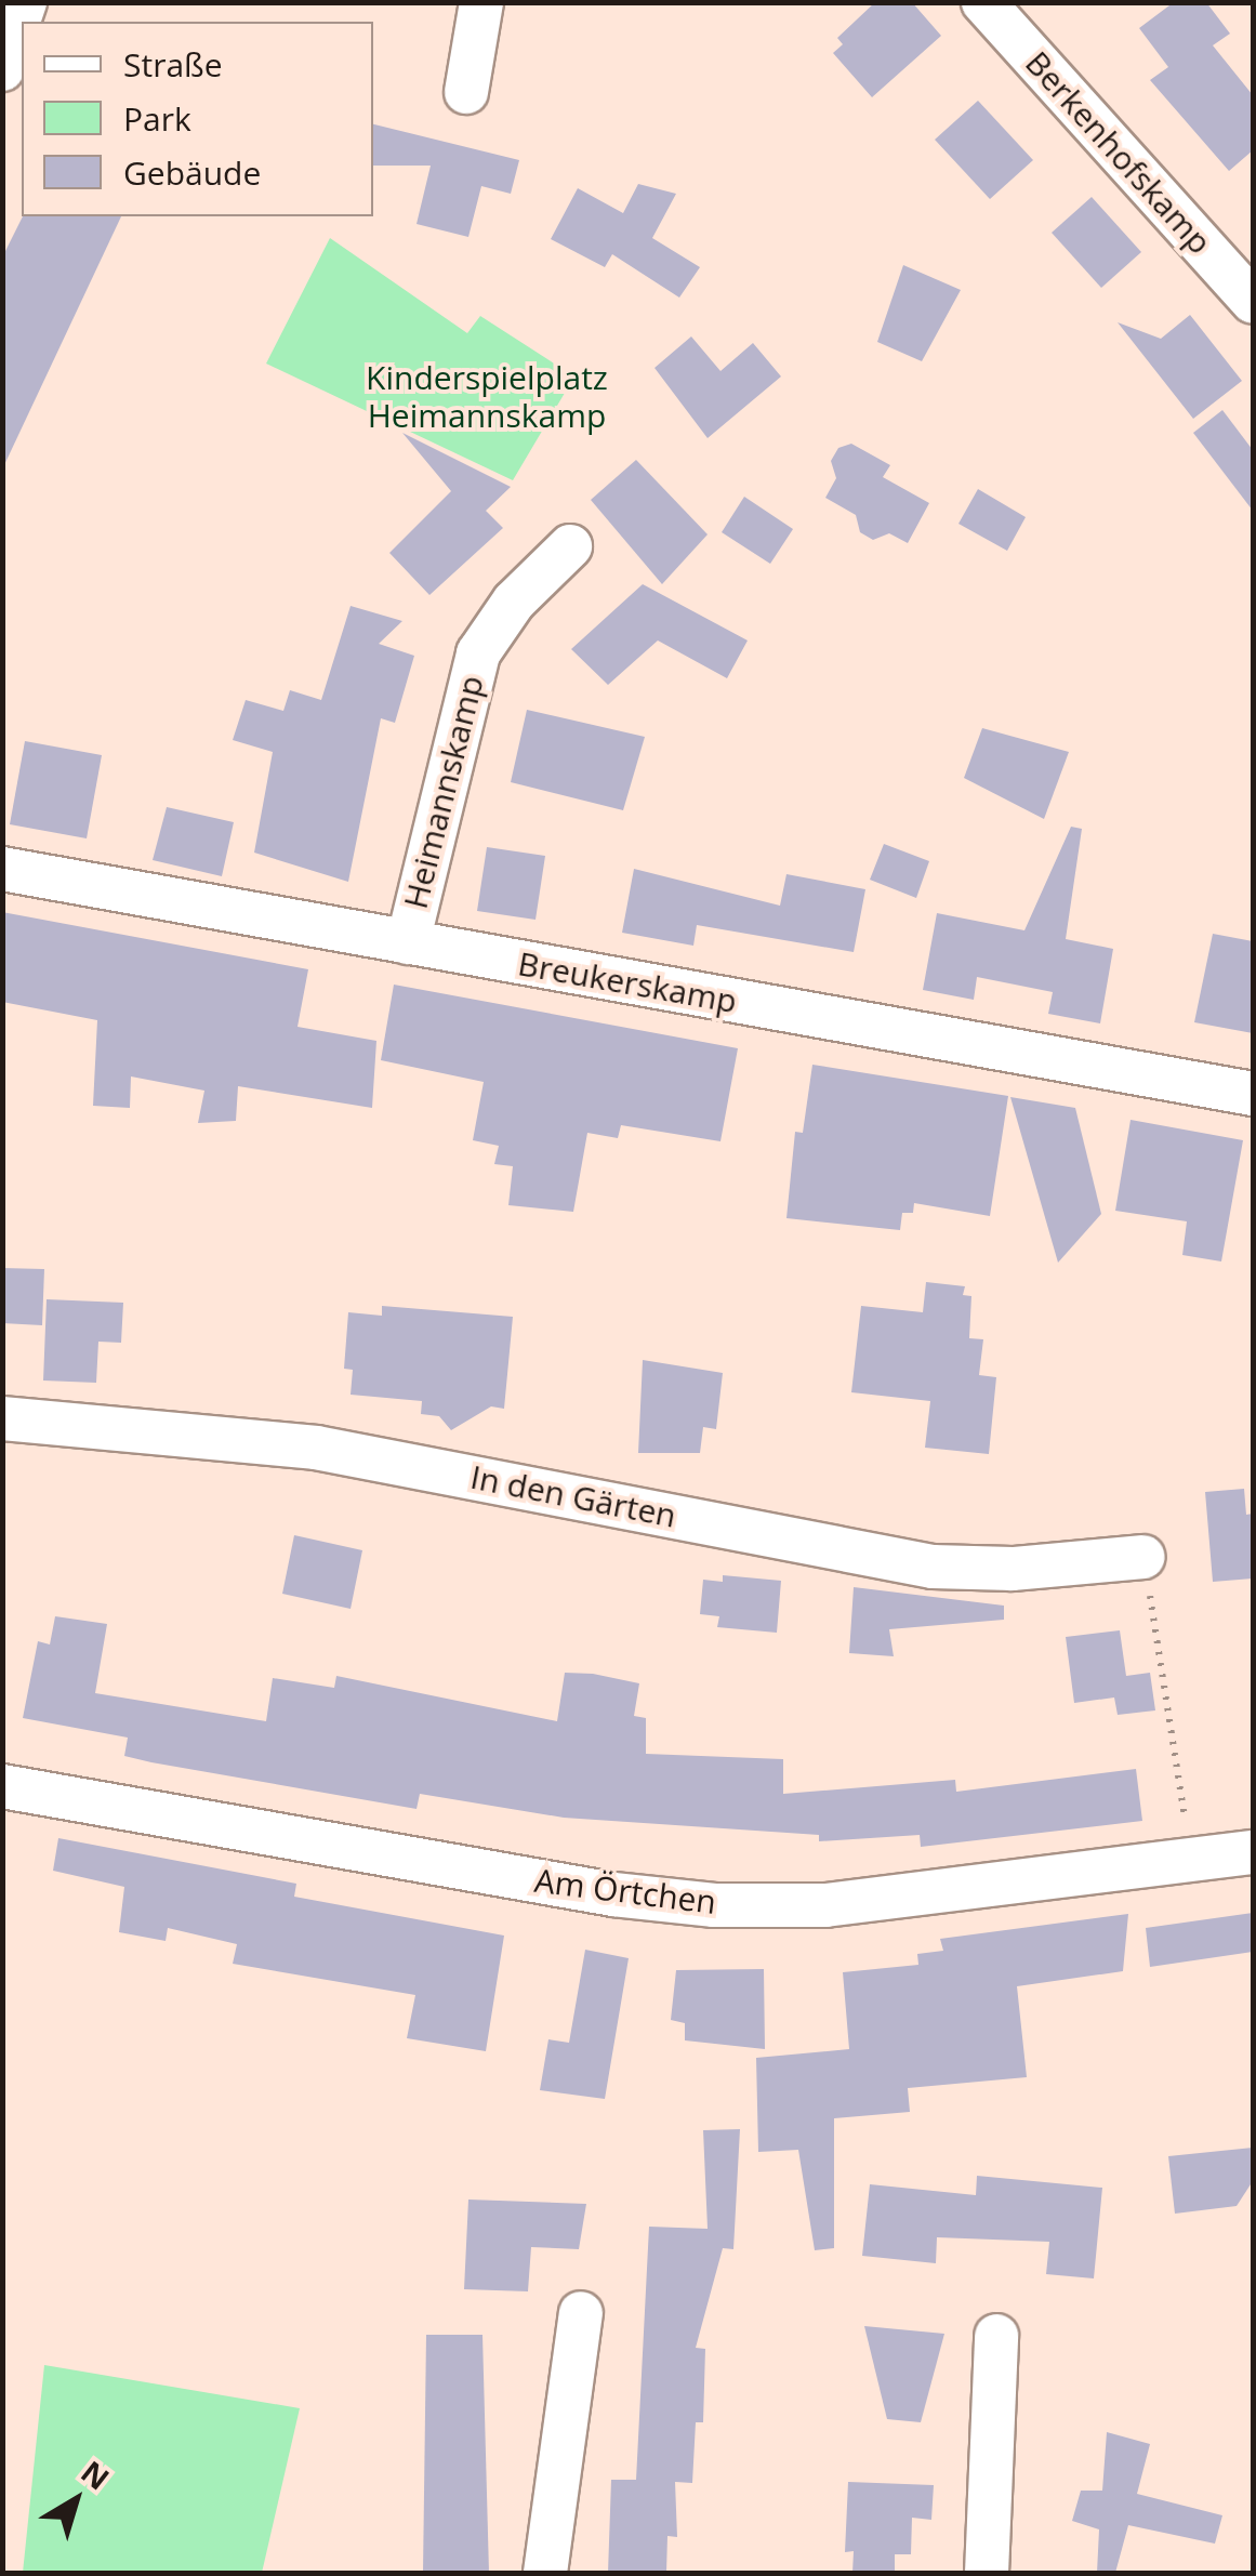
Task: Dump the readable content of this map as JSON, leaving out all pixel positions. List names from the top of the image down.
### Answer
{
  "streets": {
    "street": [
      "Berkenhofskamp",
      "Heimannskamp",
      "Breukerskamp",
      "In den Gärten",
      "Am Örtchen"
    ]
  },
  "crossings": [
    ["Heimannskamp", "Breukerskamp"]
  ],
  "parks": ["Kinderspielplatz Heimannskamp"],
  "legend": ["Straße", "Park", "Gebäude"],
  "north": "top right"
}
